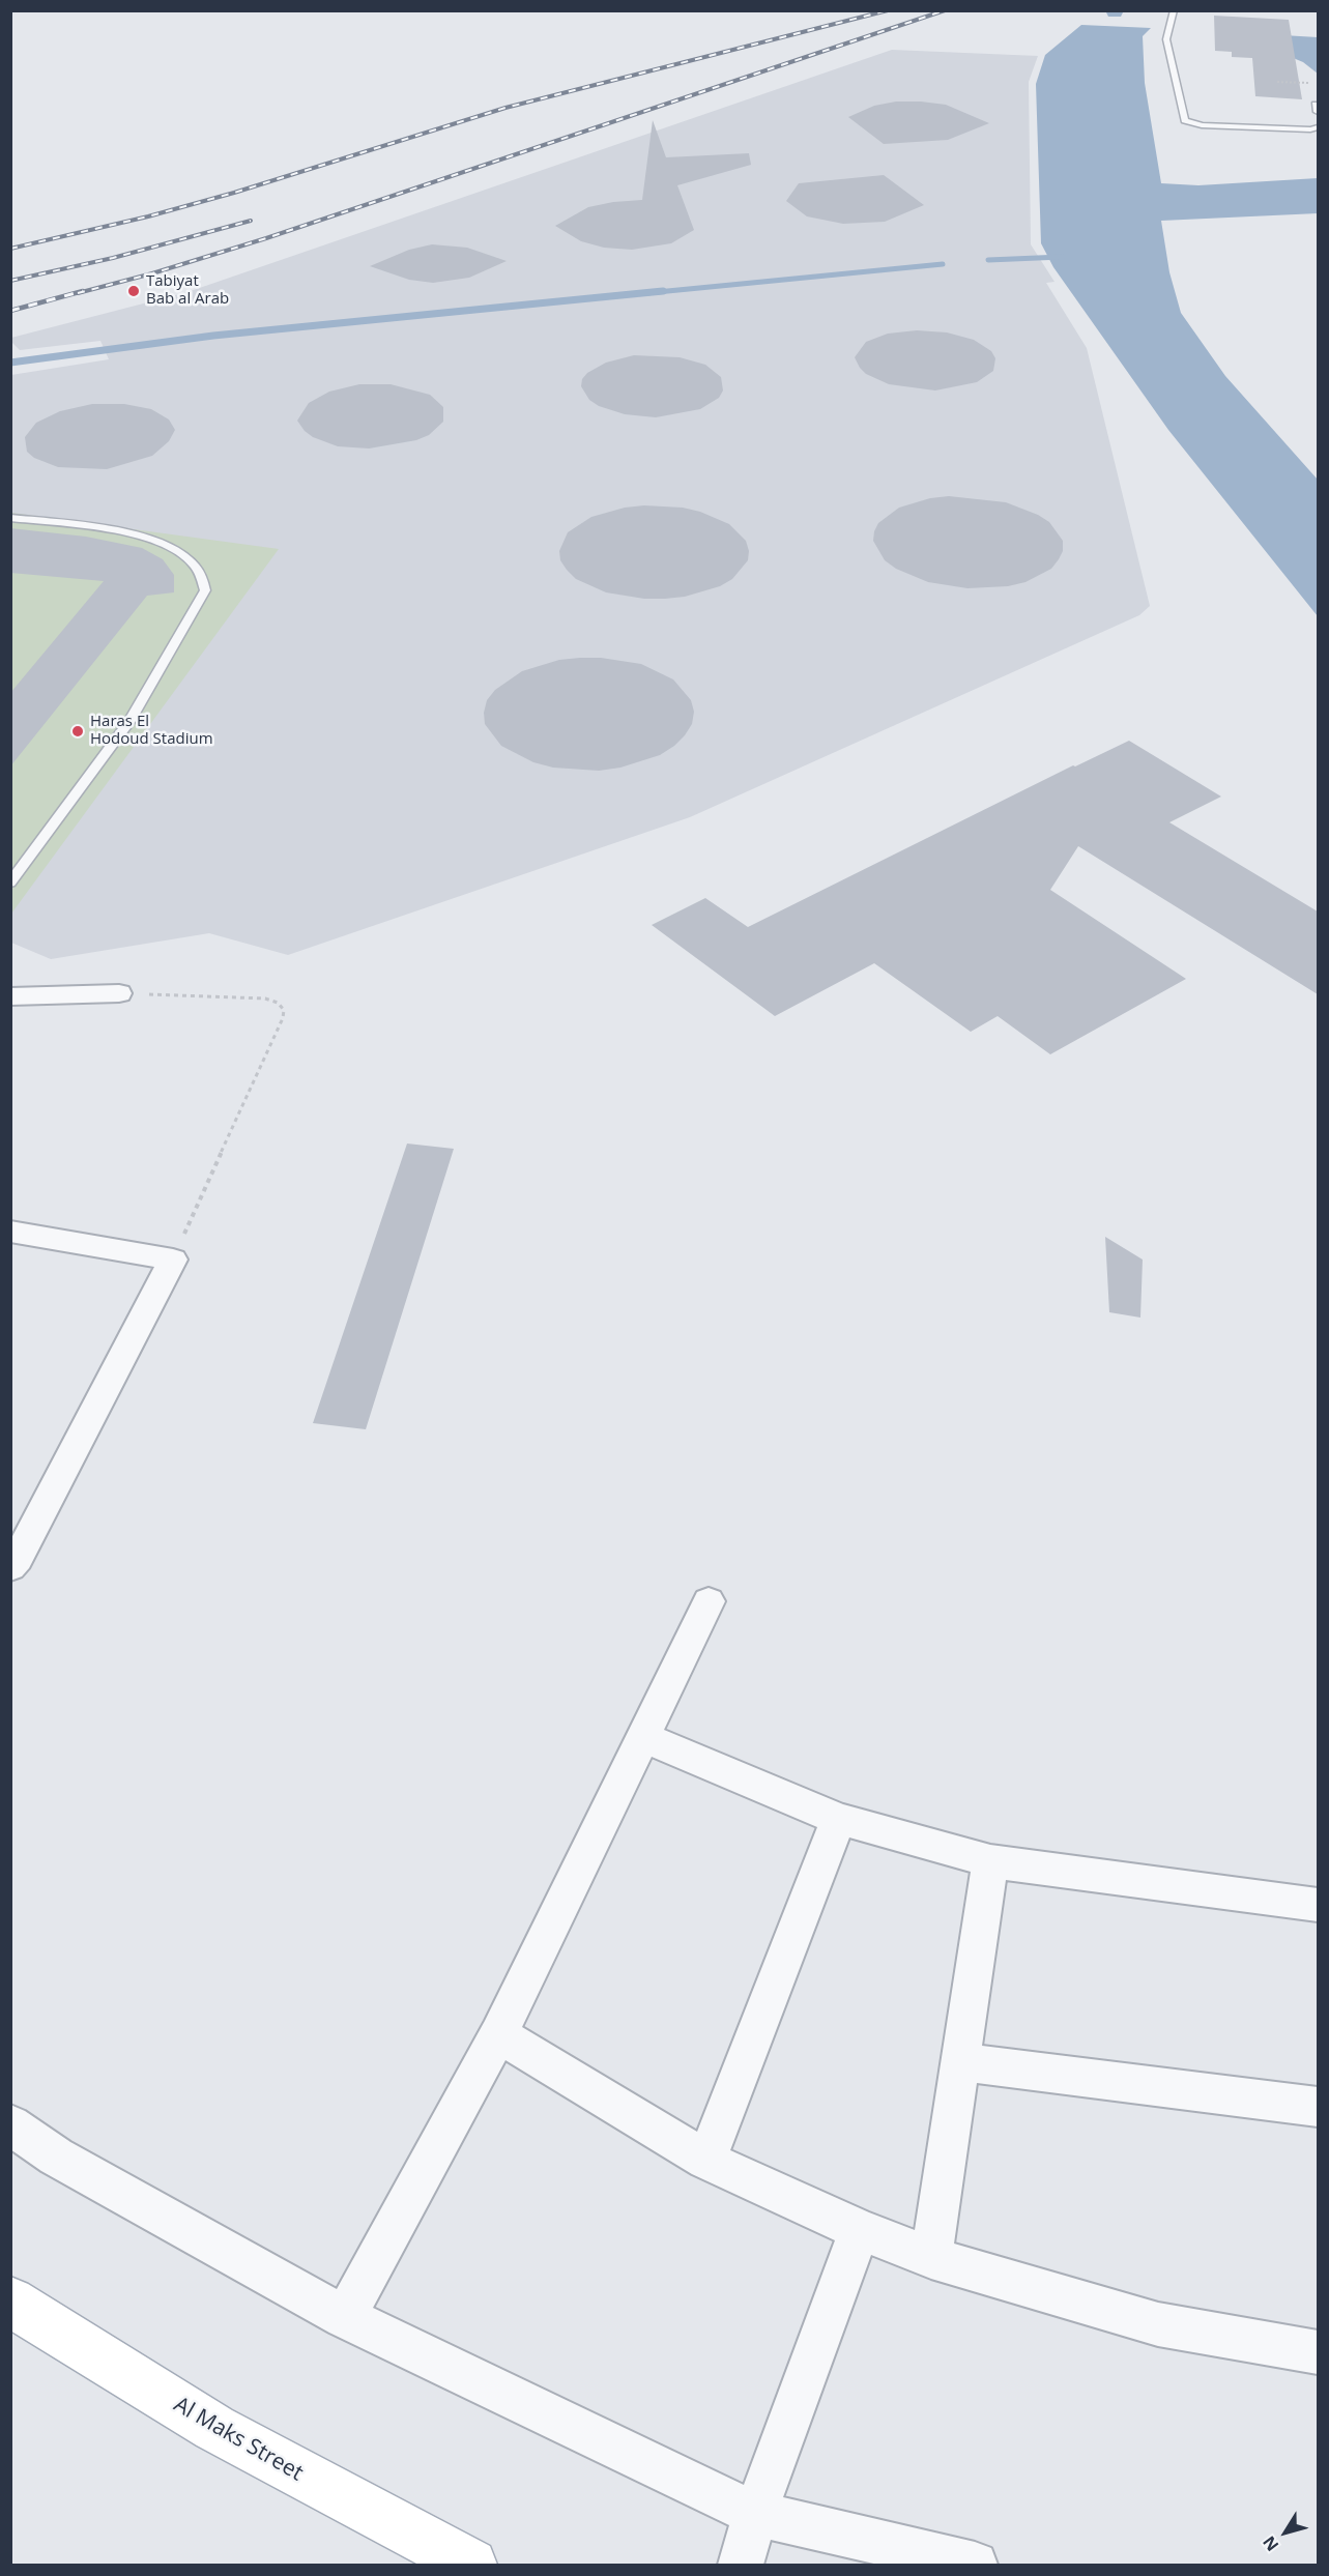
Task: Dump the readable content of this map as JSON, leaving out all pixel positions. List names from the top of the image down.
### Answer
{
  "streets": {
    "main road": ["Al Maks Street"]
  },
  "places": ["Tabiyat Bab al Arab", "Haras El Hodoud Stadium"],
  "north": "bottom left"
}
